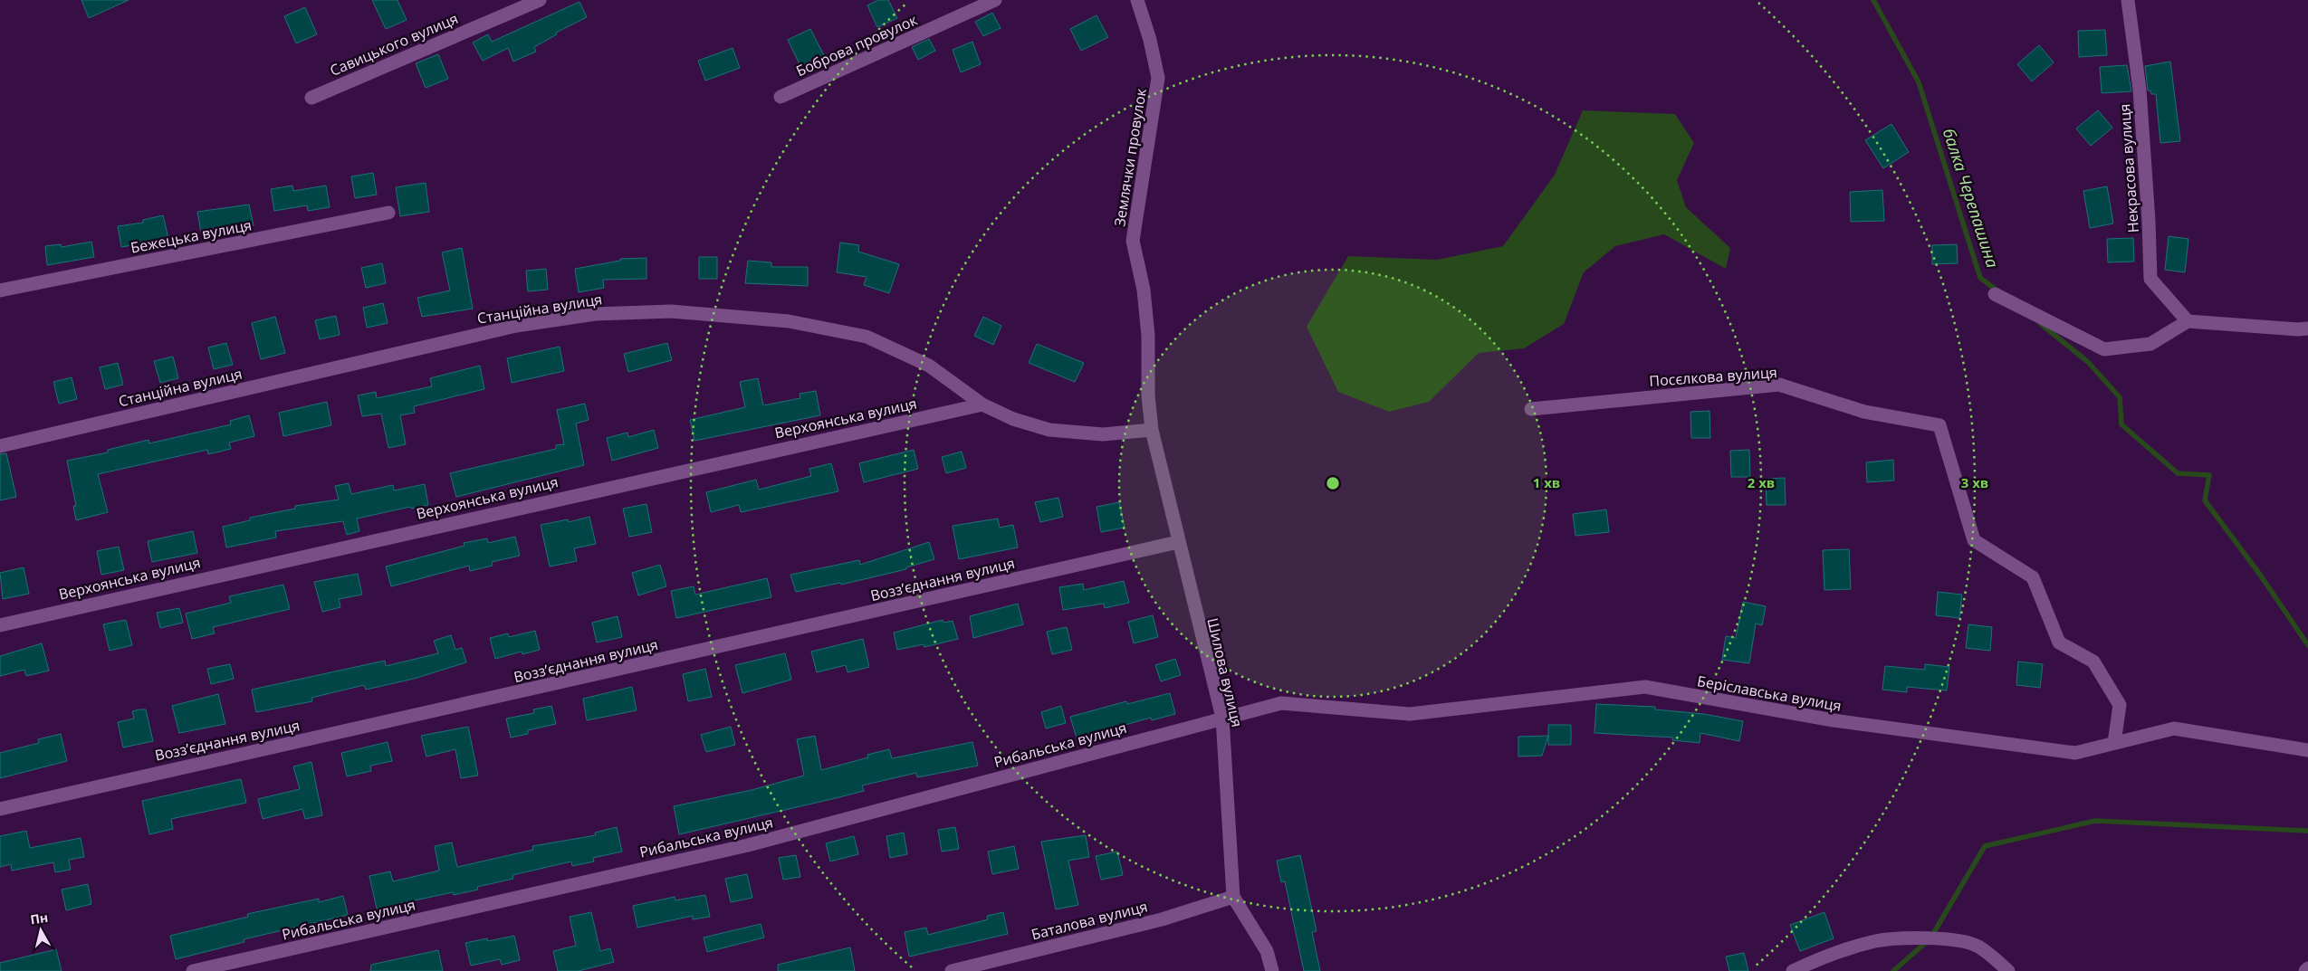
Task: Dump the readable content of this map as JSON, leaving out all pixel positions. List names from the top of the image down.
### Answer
{
  "streets": {
    "street": [
      "Савицького вулиця",
      "Боброва провулок",
      "Землячки провулок",
      "Некрасова вулиця",
      "Бежецька вулиця",
      "Станційна вулиця",
      "Посєлкова вулиця",
      "Верхоянська вулиця",
      "Возз’єднання вулиця",
      "Шилова вулиця",
      "Беріславська вулиця",
      "Рибальська вулиця",
      "Баталова вулиця"
    ]
  },
  "crossings": [
    ["Землячки провулок", "Станційна вулиця"],
    ["Землячки провулок", "Шилова вулиця"],
    ["Станційна вулиця", "Верхоянська вулиця"],
    ["Станційна вулиця", "Шилова вулиця"],
    ["Посєлкова вулиця", "Беріславська вулиця"],
    ["Возз’єднання вулиця", "Шилова вулиця"],
    ["Шилова вулиця", "Беріславська вулиця"],
    ["Шилова вулиця", "Рибальська вулиця"],
    ["Шилова вулиця", "Баталова вулиця"],
    ["Беріславська вулиця", "Рибальська вулиця"]
  ],
  "water": ["балка Черепашина"],
  "north": "top",
  "rings": ["1 хв", "2 хв", "3 хв"]
}
